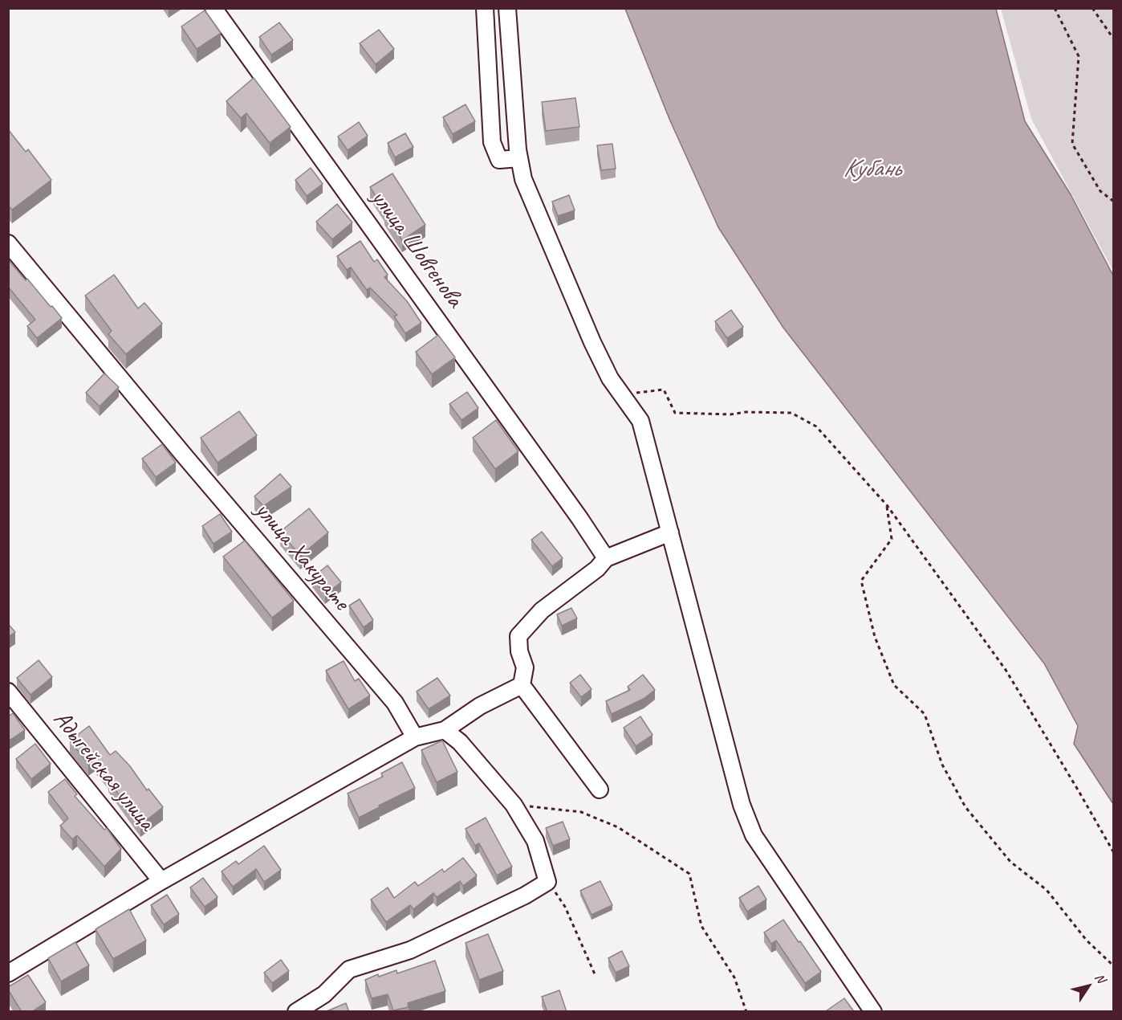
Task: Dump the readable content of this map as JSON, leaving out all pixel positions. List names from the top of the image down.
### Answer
{
  "streets": {
    "street": ["улица Шовгенова", "улица Хакурате", "Адыгейская улица"]
  },
  "water": ["Кубань"],
  "north": "top right"
}
